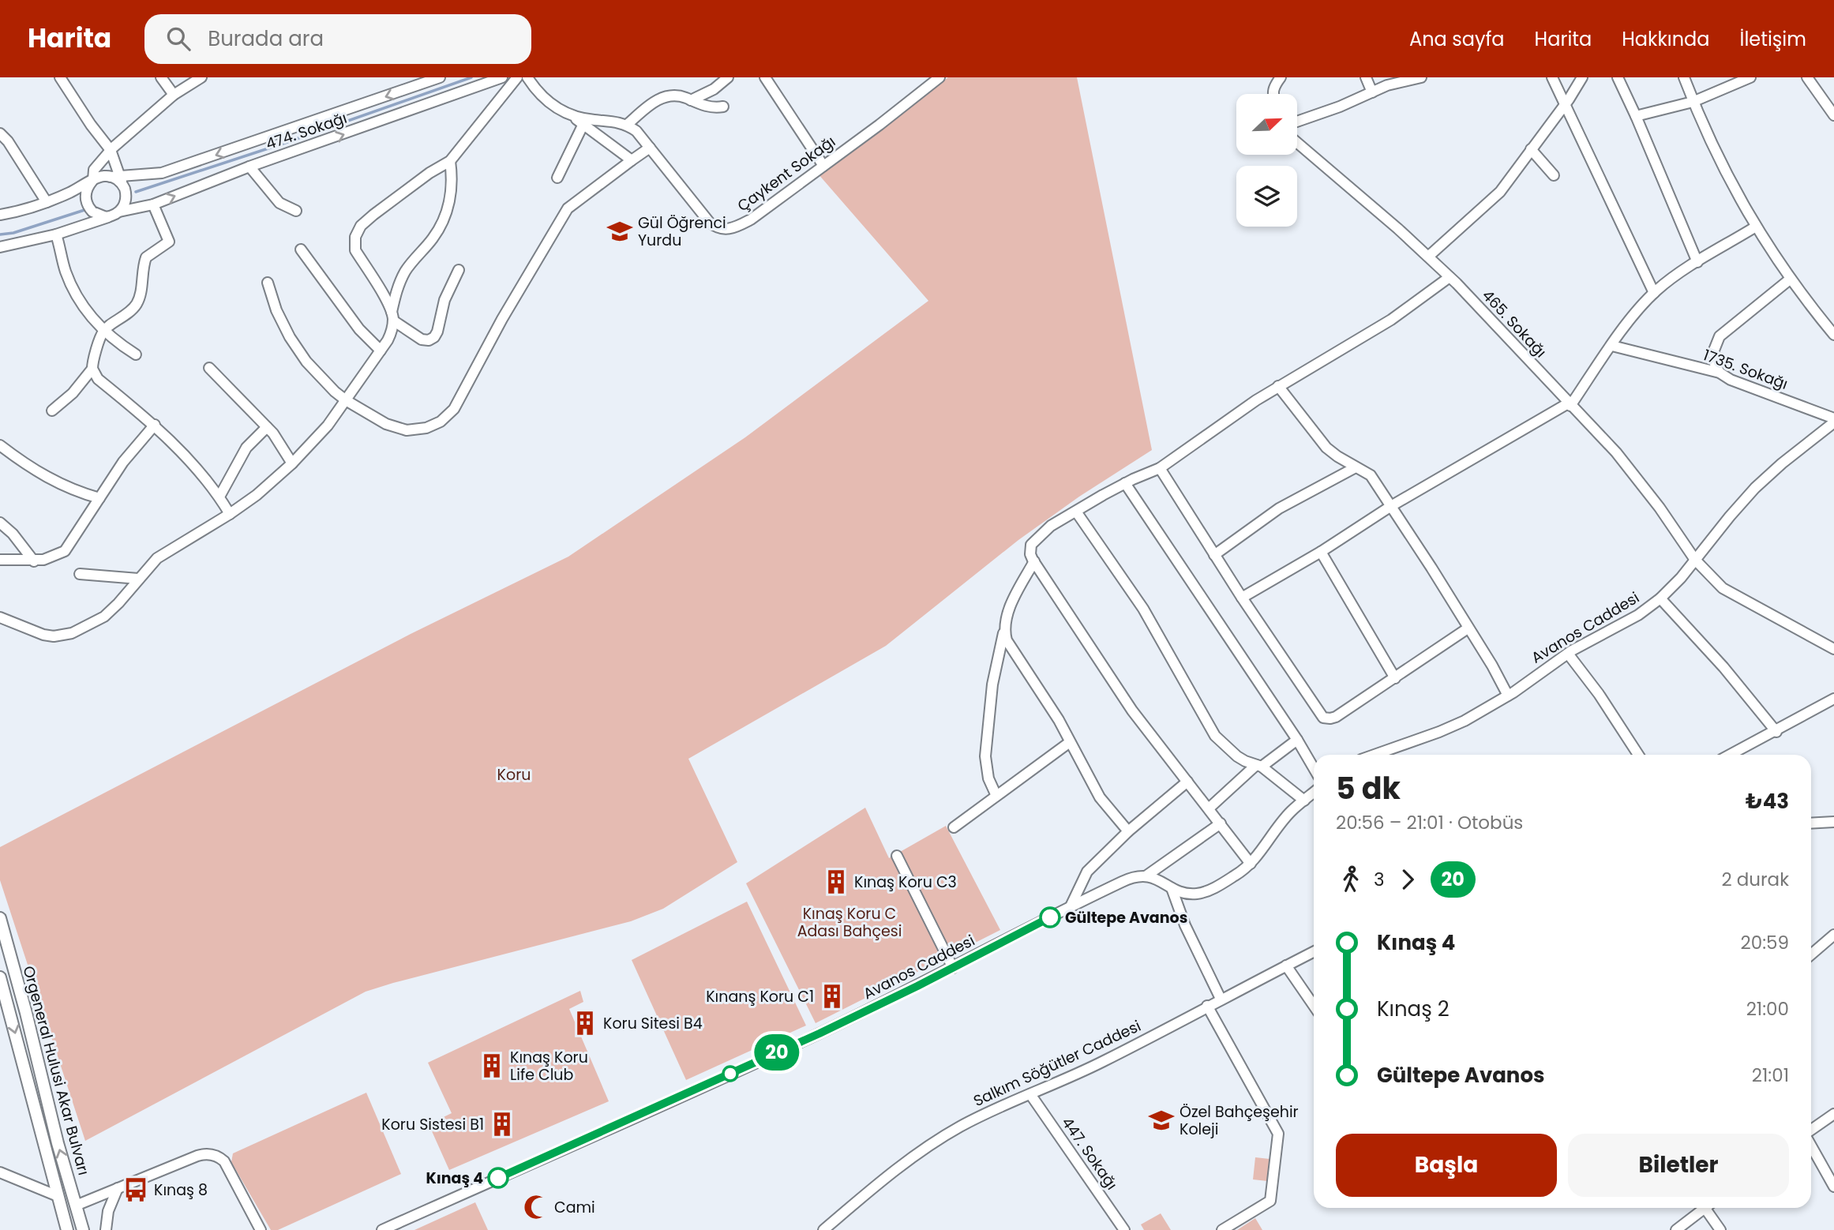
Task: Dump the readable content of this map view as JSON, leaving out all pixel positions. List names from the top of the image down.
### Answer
{
  "streets": {
    "main road": ["Orgeneral Hulusi Akar Bulvarı"],
    "street": [
      "474. Sokağı",
      "Çaykent Sokağı",
      "465. Sokağı",
      "1735. Sokağı",
      "Avanos Caddesi",
      "Salkım Söğütler Caddesi",
      "447. Sokağı"
    ]
  },
  "crossings": [
    ["465. Sokağı", "Avanos Caddesi"],
    ["1735. Sokağı", "Avanos Caddesi"],
    ["Salkım Söğütler Caddesi", "447. Sokağı"]
  ],
  "parks": ["Koru", "Kınaş Koru C Adası Bahçesi"],
  "places": {
    "school or university": ["Gül Öğrenci Yurdu", "Özel Bahçeşehir Koleji"],
    "building": [
      "Kınaş Koru C3",
      "Kınanş Koru C1",
      "Koru Sitesi B4",
      "Kınaş Koru Life Club",
      "Koru Sistesi B1"
    ],
    "other": ["Gültepe Avanos", "Kınaş 4"],
    "bus stop": ["Kınaş 8"],
    "mosque": ["Cami"]
  },
  "lines": ["bus line 20"],
  "north": "top right",
  "page": {
    "header": "Harita",
    "search": "Burada ara",
    "nav": [
      "Ana sayfa",
      "Harita",
      "Hakkında",
      "İletişim"
    ],
    "on_map": "20",
    "heading": ["5 dk", "20:56 – 21:01 · Otobüs", "₺43"],
    "legs": ["3", "20", "2 durak"],
    "list": [
      {
        "name": "Kınaş 4",
        "value": "20:59"
      },
      {
        "name": "Kınaş 2",
        "value": "21:00"
      },
      {
        "name": "Gültepe Avanos",
        "value": "21:01"
      }
    ],
    "buttons": ["Başla", "Biletler"]
  }
}
